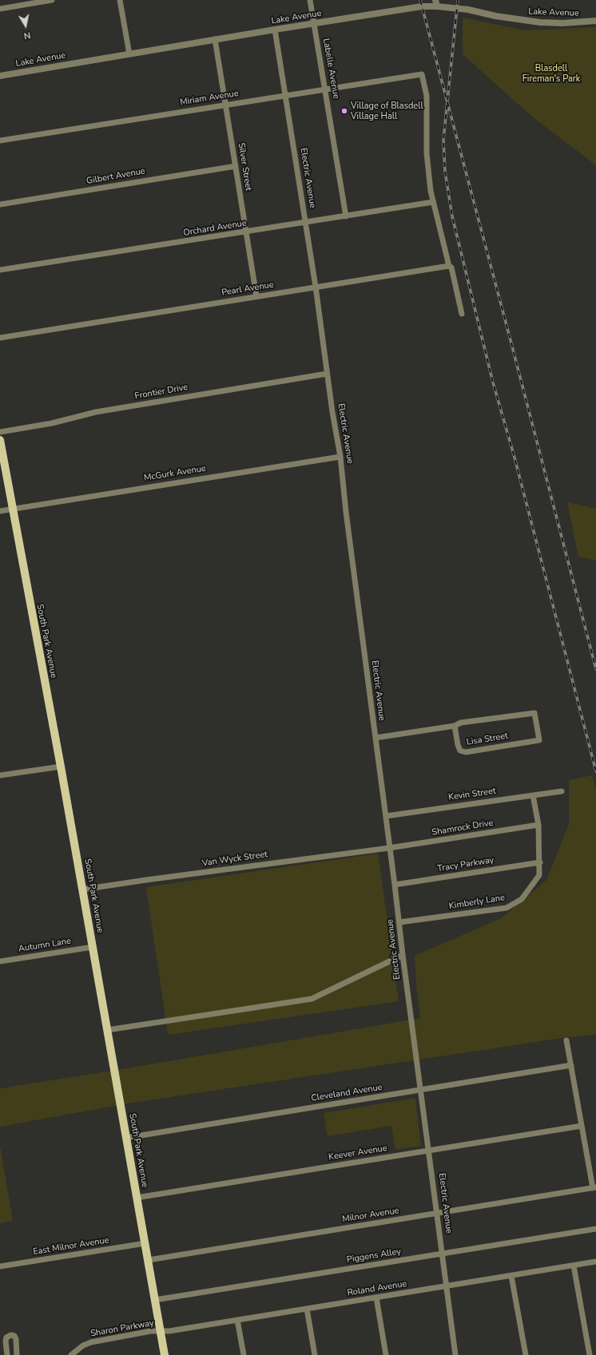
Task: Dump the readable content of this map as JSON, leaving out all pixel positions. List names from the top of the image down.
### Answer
{
  "streets": {
    "main road": ["South Park Avenue"],
    "street": [
      "Lake Avenue",
      "Labelle Avenue",
      "Miriam Avenue",
      "Silver Street",
      "Gilbert Avenue",
      "Electric Avenue",
      "Orchard Avenue",
      "Pearl Avenue",
      "Frontier Drive",
      "McGurk Avenue",
      "Lisa Street",
      "Kevin Street",
      "Shamrock Drive",
      "Van Wyck Street",
      "Tracy Parkway",
      "Kimberly Lane",
      "Autumn Lane",
      "Cleveland Avenue",
      "Keever Avenue",
      "Milnor Avenue",
      "East Milnor Avenue",
      "Piggens Alley",
      "Roland Avenue",
      "Sharon Parkway"
    ]
  },
  "crossings": [
    ["Lake Avenue", "Labelle Avenue"],
    ["Lake Avenue", "Silver Street"],
    ["Lake Avenue", "Electric Avenue"],
    ["Labelle Avenue", "Miriam Avenue"],
    ["Labelle Avenue", "Orchard Avenue"],
    ["Miriam Avenue", "Silver Street"],
    ["Miriam Avenue", "Electric Avenue"],
    ["Miriam Avenue", "Orchard Avenue"],
    ["Silver Street", "Gilbert Avenue"],
    ["Silver Street", "Orchard Avenue"],
    ["Silver Street", "Pearl Avenue"],
    ["Electric Avenue", "Orchard Avenue"],
    ["Electric Avenue", "Pearl Avenue"],
    ["Electric Avenue", "Frontier Drive"],
    ["Electric Avenue", "McGurk Avenue"],
    ["Electric Avenue", "Kevin Street"],
    ["Electric Avenue", "Shamrock Drive"],
    ["Electric Avenue", "Van Wyck Street"],
    ["Electric Avenue", "Tracy Parkway"],
    ["Electric Avenue", "Kimberly Lane"],
    ["Electric Avenue", "Cleveland Avenue"],
    ["Electric Avenue", "Keever Avenue"],
    ["Electric Avenue", "Milnor Avenue"],
    ["Electric Avenue", "Piggens Alley"],
    ["Electric Avenue", "Roland Avenue"],
    ["McGurk Avenue", "South Park Avenue"],
    ["South Park Avenue", "Van Wyck Street"],
    ["South Park Avenue", "Autumn Lane"],
    ["South Park Avenue", "Cleveland Avenue"],
    ["South Park Avenue", "Keever Avenue"],
    ["South Park Avenue", "Milnor Avenue"],
    ["South Park Avenue", "East Milnor Avenue"],
    ["South Park Avenue", "Piggens Alley"],
    ["South Park Avenue", "Roland Avenue"],
    ["South Park Avenue", "Sharon Parkway"],
    ["Kevin Street", "Kimberly Lane"],
    ["Shamrock Drive", "Van Wyck Street"],
    ["Shamrock Drive", "Kimberly Lane"],
    ["Tracy Parkway", "Kimberly Lane"],
    ["Roland Avenue", "Sharon Parkway"]
  ],
  "parks": ["Blasdell Fireman's Park"],
  "places": ["Village of Blasdell Village Hall"],
  "north": "bottom"
}
